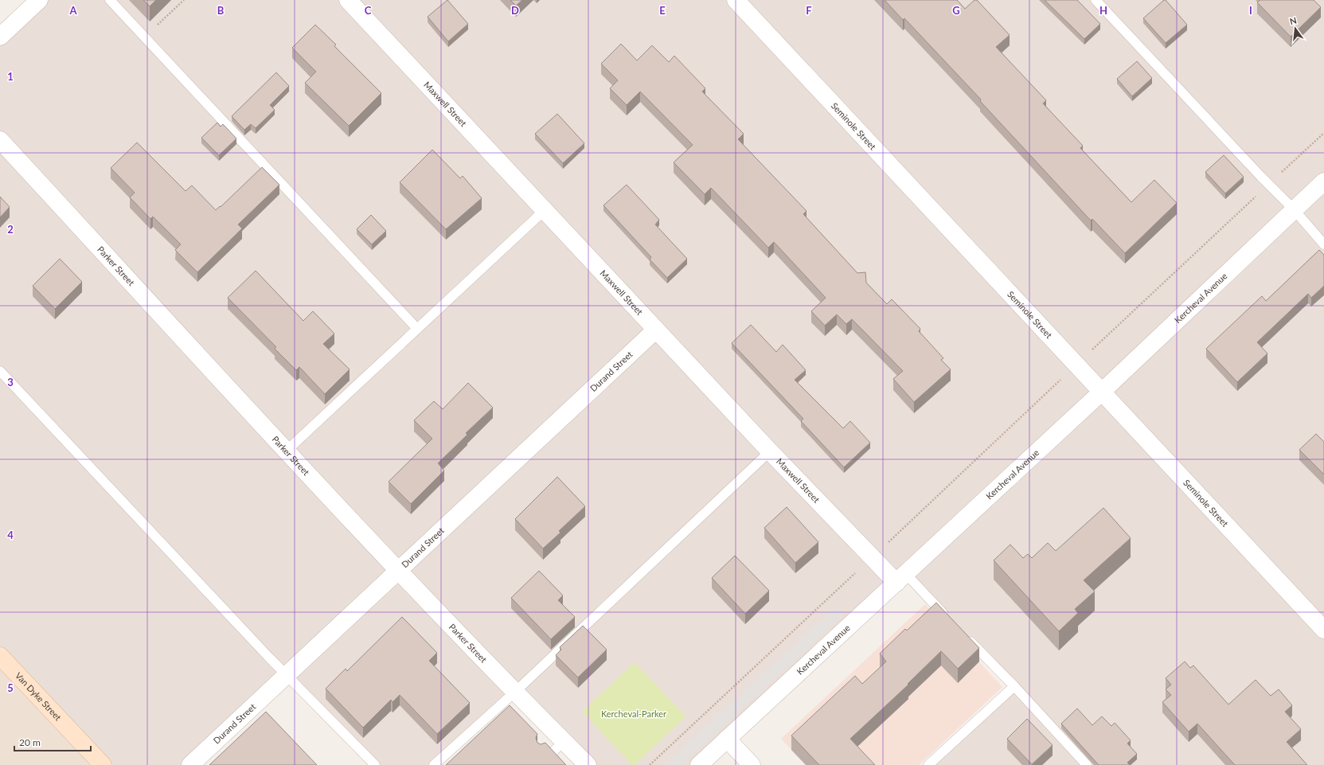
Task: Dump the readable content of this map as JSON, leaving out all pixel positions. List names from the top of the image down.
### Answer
{
  "streets": {
    "main road": ["Van Dyke Street"],
    "street": [
      "Maxwell Street",
      "Seminole Street",
      "Parker Street",
      "Kercheval Avenue",
      "Durand Street"
    ]
  },
  "crossings": [
    ["Maxwell Street", "Kercheval Avenue"],
    ["Maxwell Street", "Durand Street"],
    ["Seminole Street", "Kercheval Avenue"],
    ["Parker Street", "Durand Street"]
  ],
  "parks": ["Kercheval-Parker"],
  "scale_bar": "20 m",
  "north": "top",
  "grid": {
    "columns": [
      "A",
      "B",
      "C",
      "D",
      "E",
      "F",
      "G",
      "H",
      "I"
    ],
    "rows": [
      "1",
      "2",
      "3",
      "4",
      "5"
    ]
  }
}
